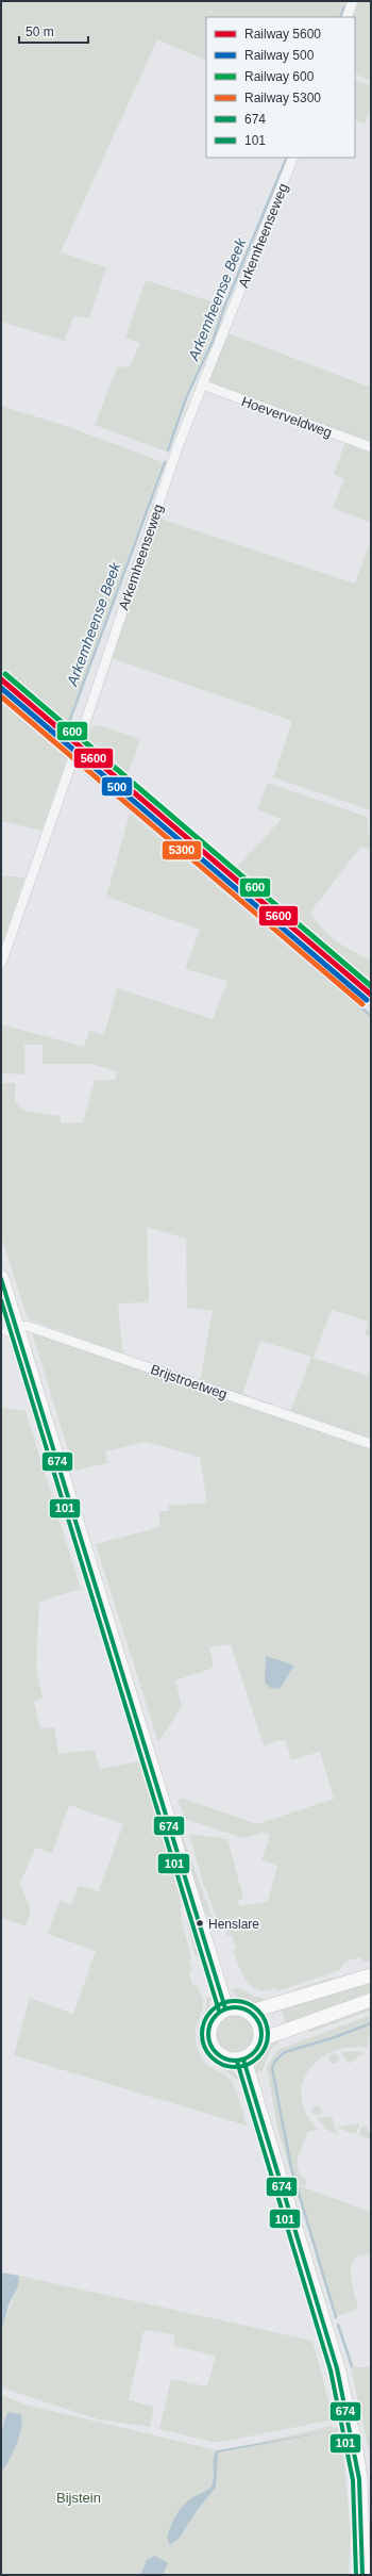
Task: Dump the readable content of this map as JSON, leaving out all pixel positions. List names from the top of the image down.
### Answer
{
  "streets": {
    "street": ["Arkemheenseweg", "Hoeverveldweg", "Brijstroetweg"]
  },
  "crossings": [
    ["Arkemheenseweg", "Hoeverveldweg"]
  ],
  "water": ["Arkemheense Beek"],
  "parks": ["Bijstein"],
  "places": ["Henslare"],
  "lines": [
    "rail line 600",
    "rail line 5600",
    "rail line 500",
    "rail line 5300",
    "transit line 674",
    "transit line 101"
  ],
  "legend": [
    "Railway 5600",
    "Railway 500",
    "Railway 600",
    "Railway 5300",
    "674",
    "101"
  ],
  "scale_bar": "50 m"
}
